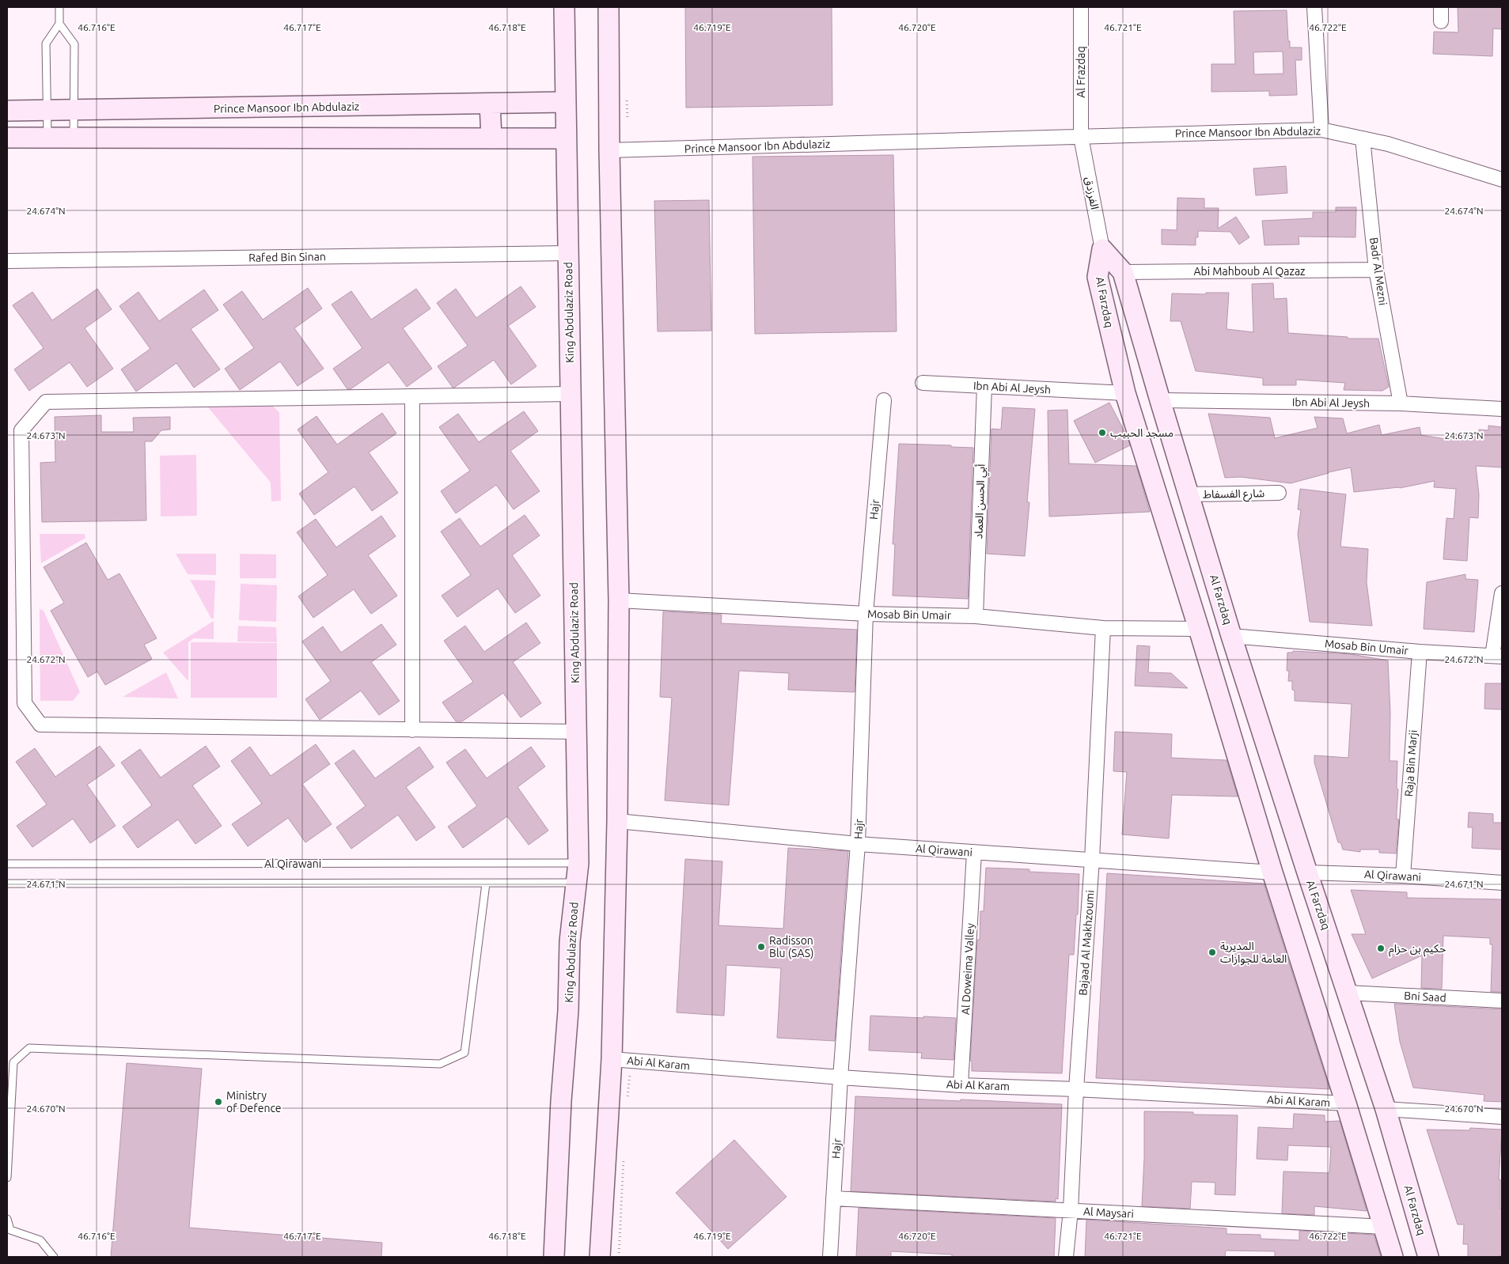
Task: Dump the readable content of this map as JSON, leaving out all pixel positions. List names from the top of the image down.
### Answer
{
  "streets": {
    "street": [
      "Al Frazdaq",
      "Prince Mansoor Ibn Abdulaziz",
      "الفرزدق",
      "Rafed Bin Sinan",
      "Abi Mahboub Al Qazaz",
      "Badr Al Mezni",
      "Al Farzdaq",
      "King Abdulaziz Road",
      "Ibn Abi Al Jeysh",
      "شارع الفسفاط",
      "أبي الحسن العماد",
      "Hajr",
      "Mosab Bin Umair",
      "Raja Bin Marji",
      "Al Qirawani",
      "Bajaad Al Makhzoumi",
      "Al Doweima Valley",
      "Bni Saad",
      "Abi Al Karam",
      "Al Maysari"
    ]
  },
  "crossings": [
    ["Al Frazdaq", "Prince Mansoor Ibn Abdulaziz"],
    ["Al Frazdaq", "الفرزدق"],
    ["Prince Mansoor Ibn Abdulaziz", "الفرزدق"],
    ["Prince Mansoor Ibn Abdulaziz", "Badr Al Mezni"],
    ["Prince Mansoor Ibn Abdulaziz", "King Abdulaziz Road"],
    ["الفرزدق", "Al Farzdaq"],
    ["Rafed Bin Sinan", "King Abdulaziz Road"],
    ["Abi Mahboub Al Qazaz", "Badr Al Mezni"],
    ["Abi Mahboub Al Qazaz", "Al Farzdaq"],
    ["Badr Al Mezni", "Ibn Abi Al Jeysh"],
    ["Al Farzdaq", "Ibn Abi Al Jeysh"],
    ["Al Farzdaq", "شارع الفسفاط"],
    ["Al Farzdaq", "Mosab Bin Umair"],
    ["Al Farzdaq", "Al Qirawani"],
    ["Al Farzdaq", "Bni Saad"],
    ["Al Farzdaq", "Abi Al Karam"],
    ["Al Farzdaq", "Al Maysari"],
    ["King Abdulaziz Road", "Al Qirawani"],
    ["Ibn Abi Al Jeysh", "أبي الحسن العماد"],
    ["أبي الحسن العماد", "Mosab Bin Umair"],
    ["Hajr", "Mosab Bin Umair"],
    ["Hajr", "Al Qirawani"],
    ["Hajr", "Abi Al Karam"],
    ["Hajr", "Al Maysari"],
    ["Mosab Bin Umair", "Raja Bin Marji"],
    ["Mosab Bin Umair", "Bajaad Al Makhzoumi"],
    ["Raja Bin Marji", "Al Qirawani"],
    ["Al Qirawani", "Bajaad Al Makhzoumi"],
    ["Al Qirawani", "Al Doweima Valley"],
    ["Bajaad Al Makhzoumi", "Abi Al Karam"],
    ["Bajaad Al Makhzoumi", "Al Maysari"],
    ["Al Doweima Valley", "Abi Al Karam"]
  ],
  "places": [
    "مسجد الحبيب",
    "Radisson Blu (SAS)",
    "حكيم بن حزام",
    "المديرية العامة للجوازات",
    "Ministry of Defence"
  ],
  "coordinates": [
    "46.716°E",
    "46.717°E",
    "46.718°E",
    "46.719°E",
    "46.720°E",
    "46.721°E",
    "46.722°E",
    "24.674°N",
    "24.673°N",
    "24.672°N",
    "24.671°N",
    "24.670°N"
  ]
}
